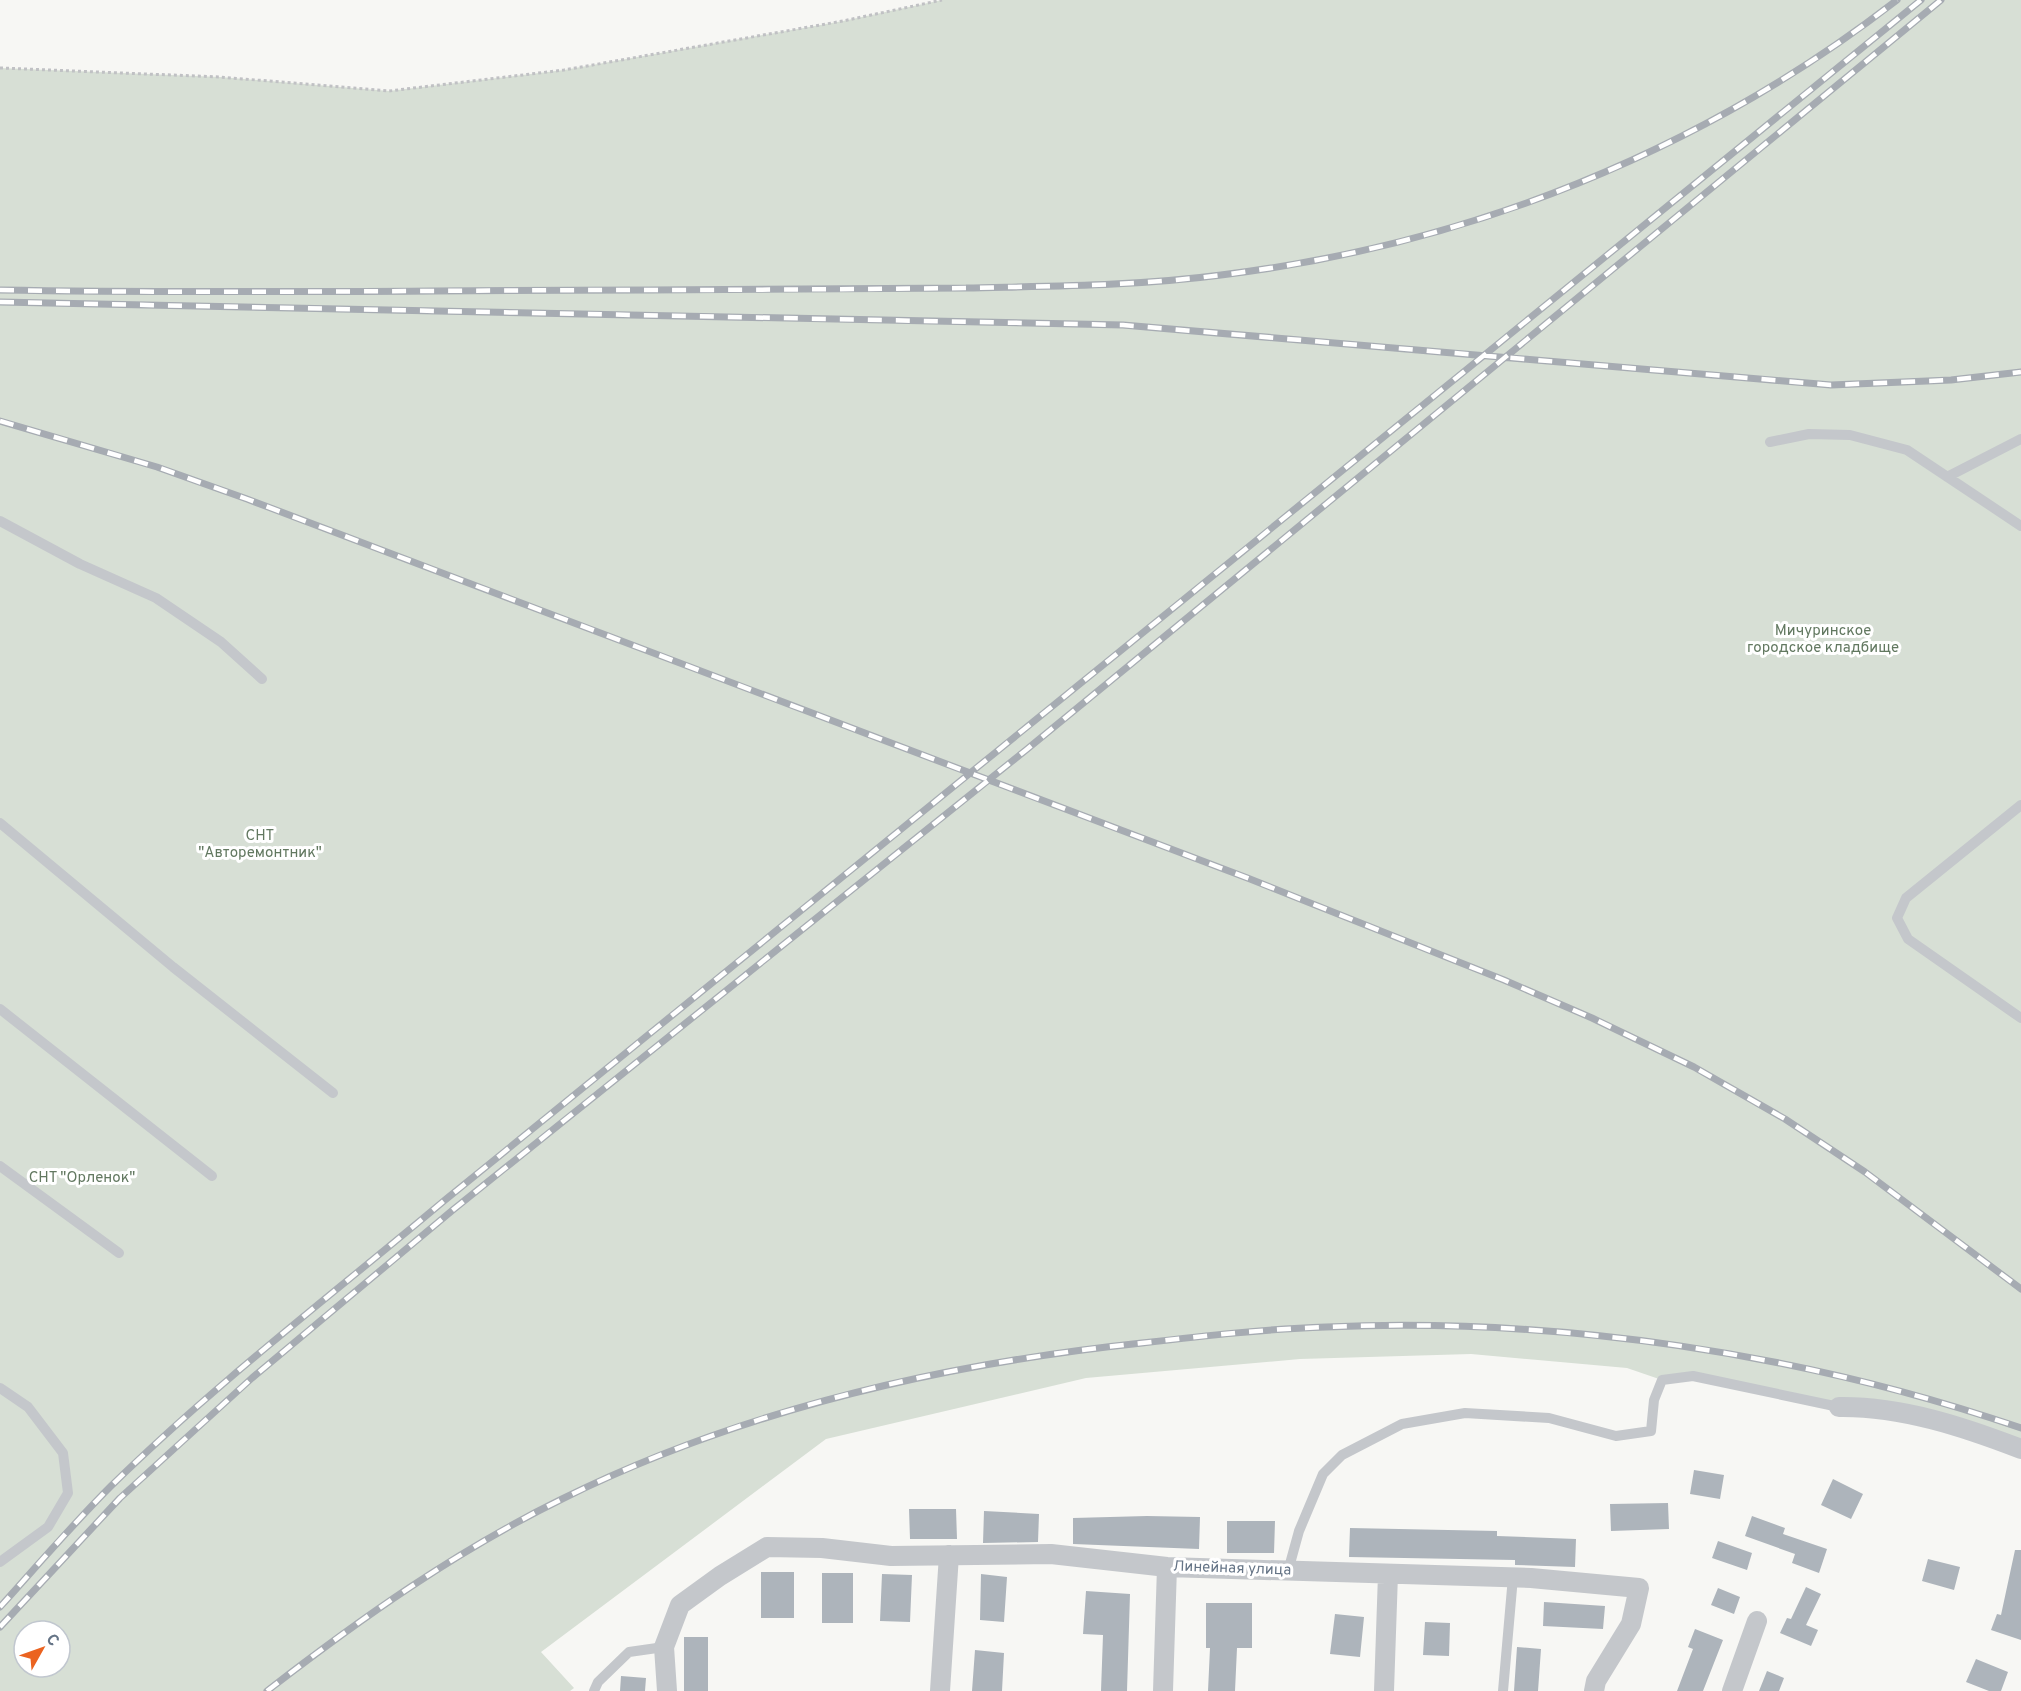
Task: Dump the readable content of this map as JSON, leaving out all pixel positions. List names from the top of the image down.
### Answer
{
  "streets": {
    "street": ["Линейная улица"]
  },
  "parks": ["Мичуринское городское кладбище", "СНТ \"Авторемонтник\"", "СНТ \"Орленок\""],
  "north": "top right"
}
